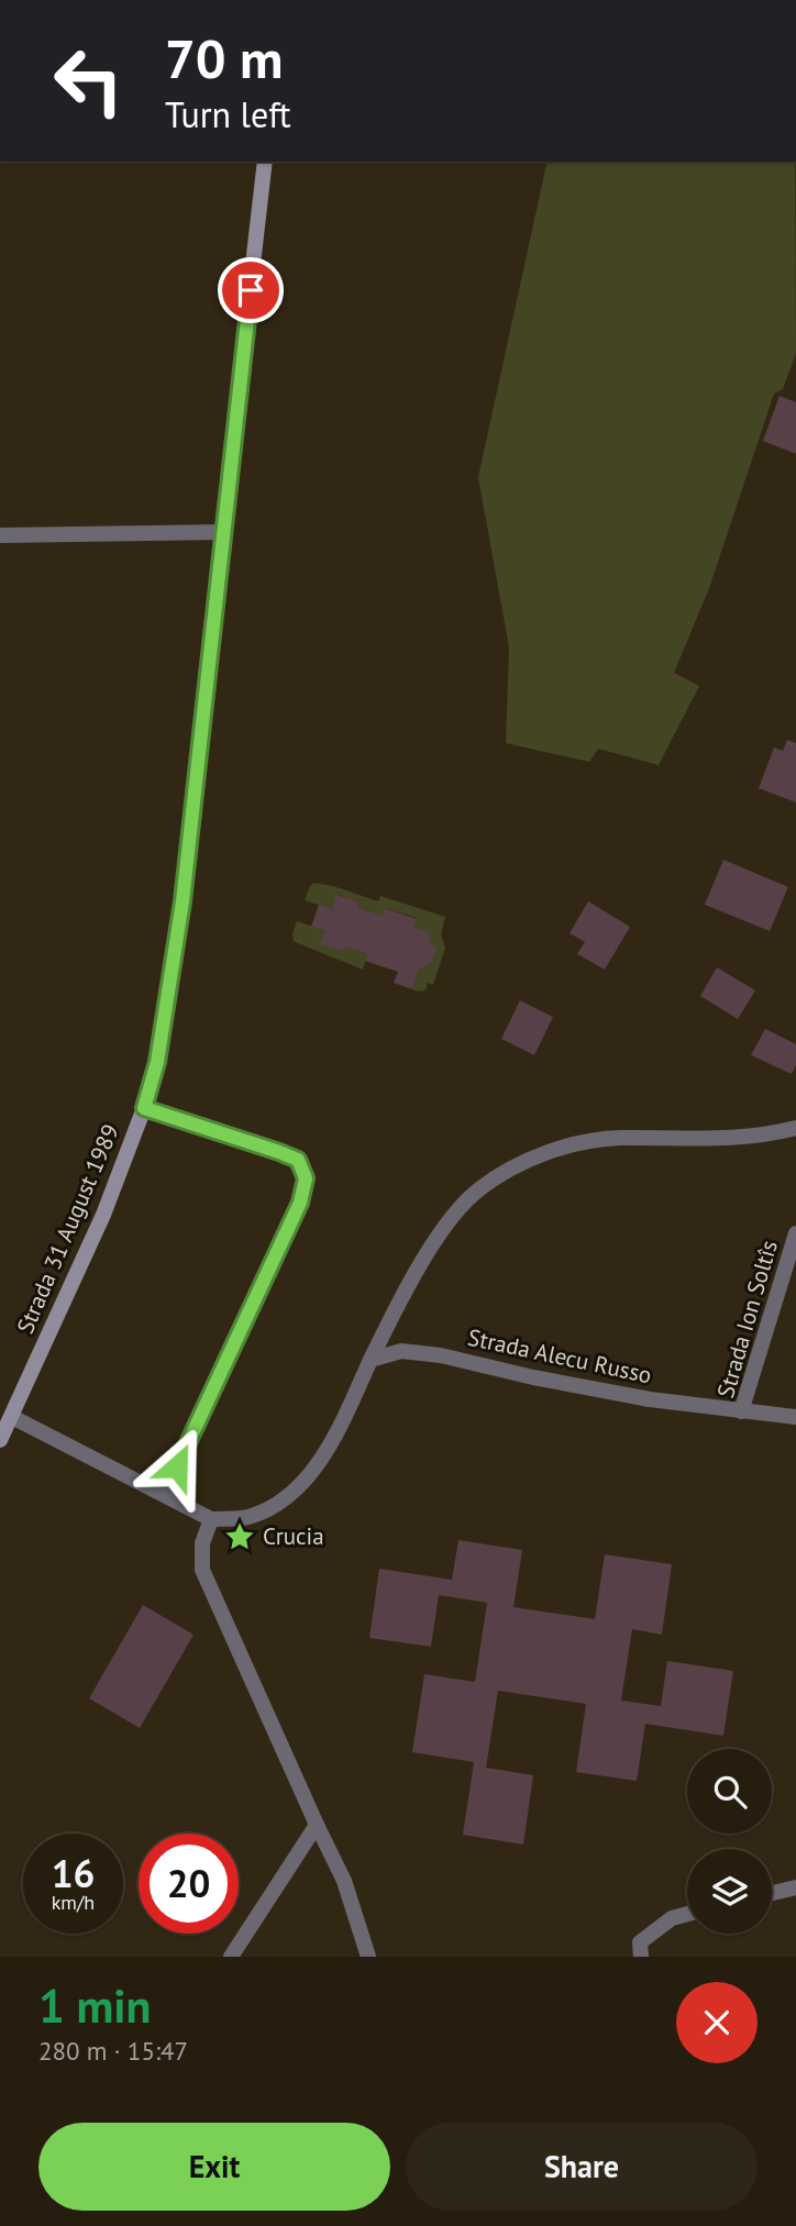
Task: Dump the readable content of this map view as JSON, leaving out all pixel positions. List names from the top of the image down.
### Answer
{
  "streets": {
    "main road": ["Strada 31 August 1989"],
    "street": ["Strada Ion Soltîs", "Strada Alecu Russo"]
  },
  "crossings": [
    ["Strada Ion Soltîs", "Strada Alecu Russo"]
  ],
  "places": {
    "place": ["Crucia"]
  },
  "page": {
    "turn": ["70 m", "Turn left"],
    "speed": "16 km/h",
    "limit": "20",
    "heading": ["1 min", "280 m · 15:47"],
    "buttons": ["Exit", "Share"]
  }
}
